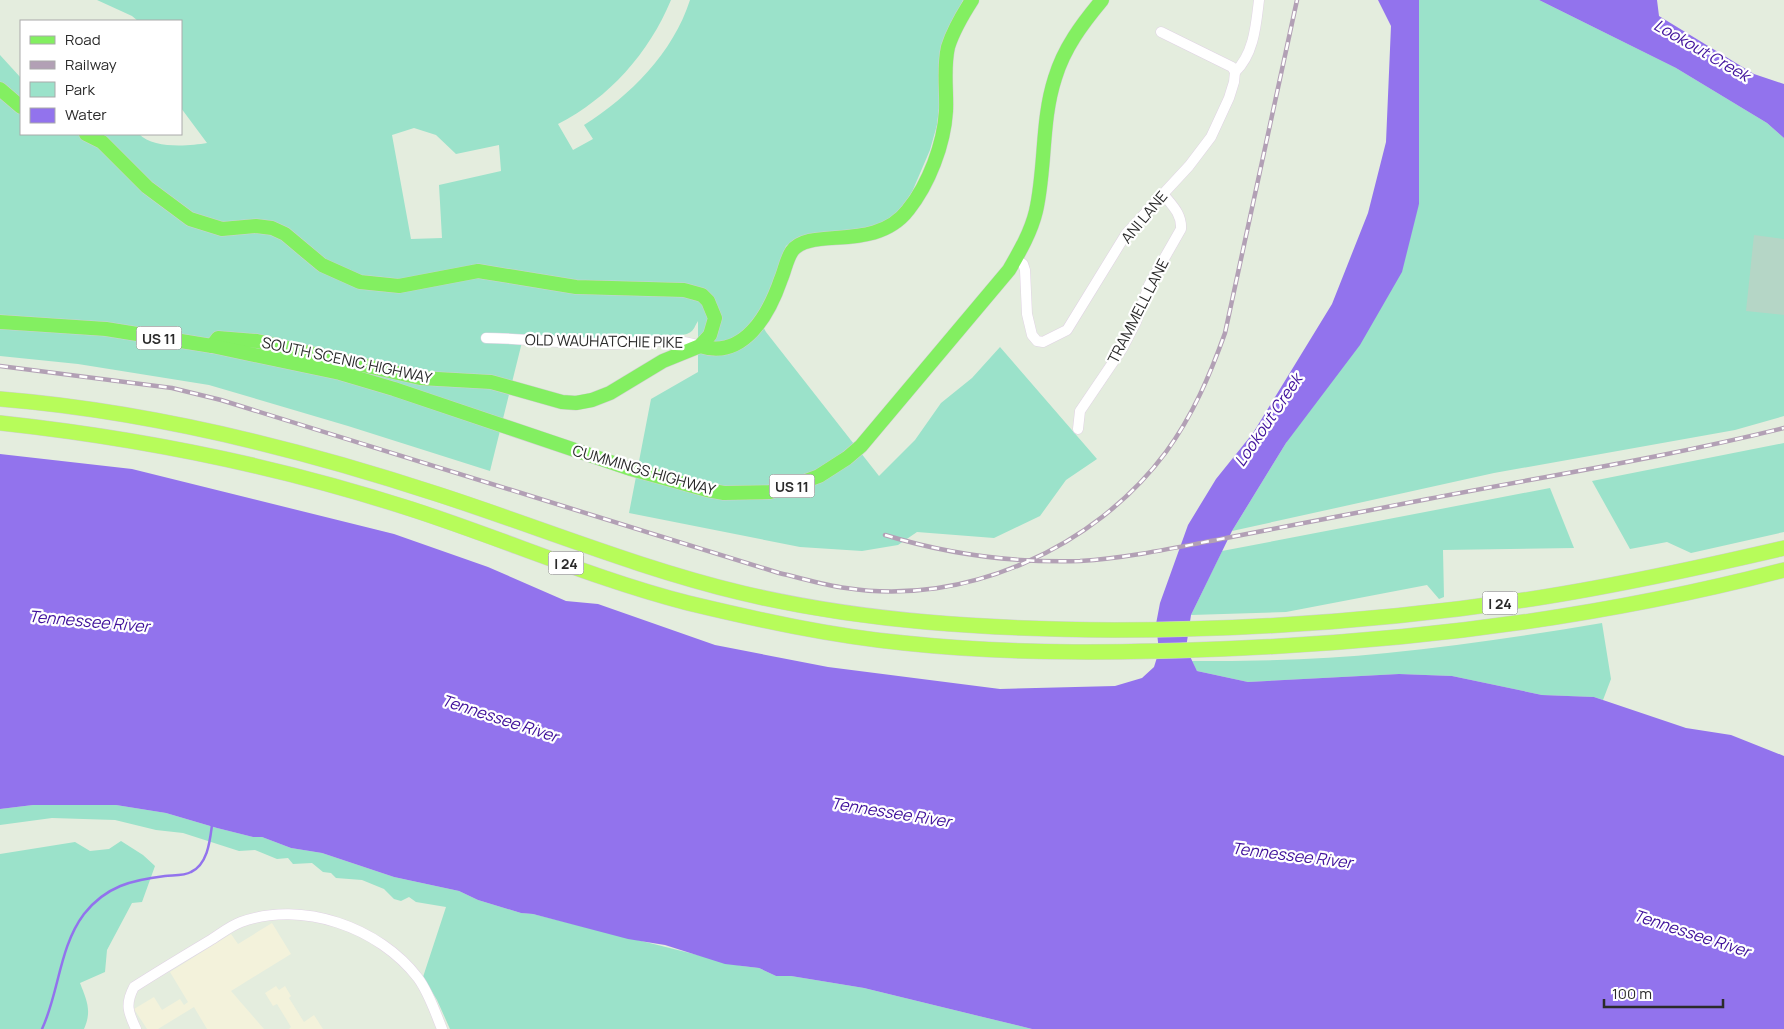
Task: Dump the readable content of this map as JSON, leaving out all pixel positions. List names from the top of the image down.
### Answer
{
  "streets": {
    "highway": ["I 24"],
    "main road": [
      "US 11",
      "OLD WAUHATCHIE PIKE",
      "SOUTH SCENIC HIGHWAY",
      "CUMMINGS HIGHWAY"
    ],
    "street": ["ANI LANE", "TRAMMELL LANE"]
  },
  "crossings": [
    ["ANI LANE", "TRAMMELL LANE"],
    ["ANI LANE", "CUMMINGS HIGHWAY"],
    ["OLD WAUHATCHIE PIKE", "SOUTH SCENIC HIGHWAY"],
    ["SOUTH SCENIC HIGHWAY", "CUMMINGS HIGHWAY"]
  ],
  "water": ["Lookout Creek", "Tennessee River"],
  "legend": [
    "Road",
    "Railway",
    "Park",
    "Water"
  ],
  "scale_bar": "100 m"
}
